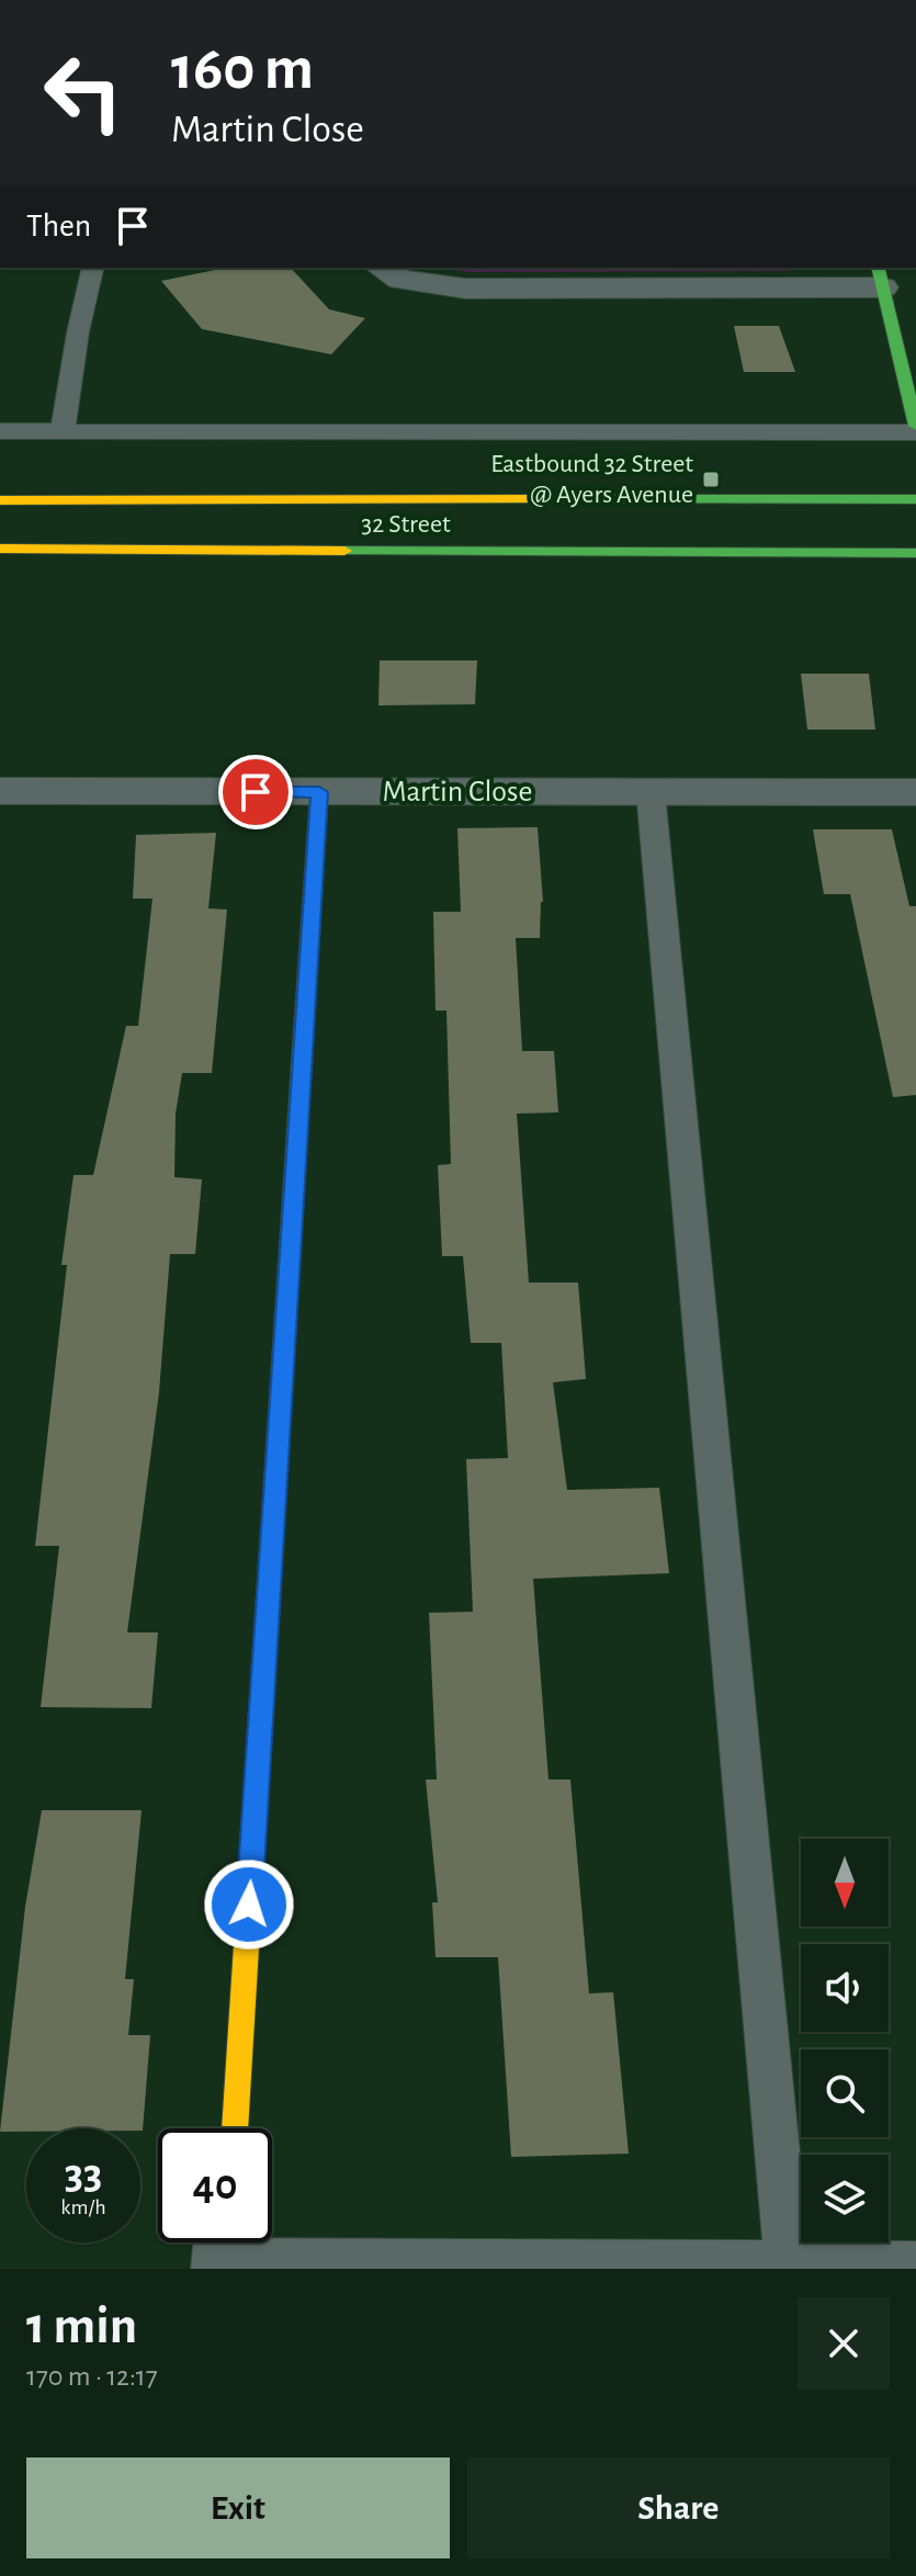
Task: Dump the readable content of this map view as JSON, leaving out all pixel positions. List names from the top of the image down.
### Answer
{
  "streets": {
    "main road": ["32 Street"],
    "street": ["Martin Close"]
  },
  "places": {
    "transit": ["Eastbound 32 Street @ Ayers Avenue"]
  },
  "north": "bottom",
  "page": {
    "turn": ["160 m", "Martin Close"],
    "then": "Then",
    "speed": "33 km/h",
    "limit": "40",
    "heading": ["1 min", "170 m · 12:17"],
    "buttons": ["Exit", "Share"]
  }
}
